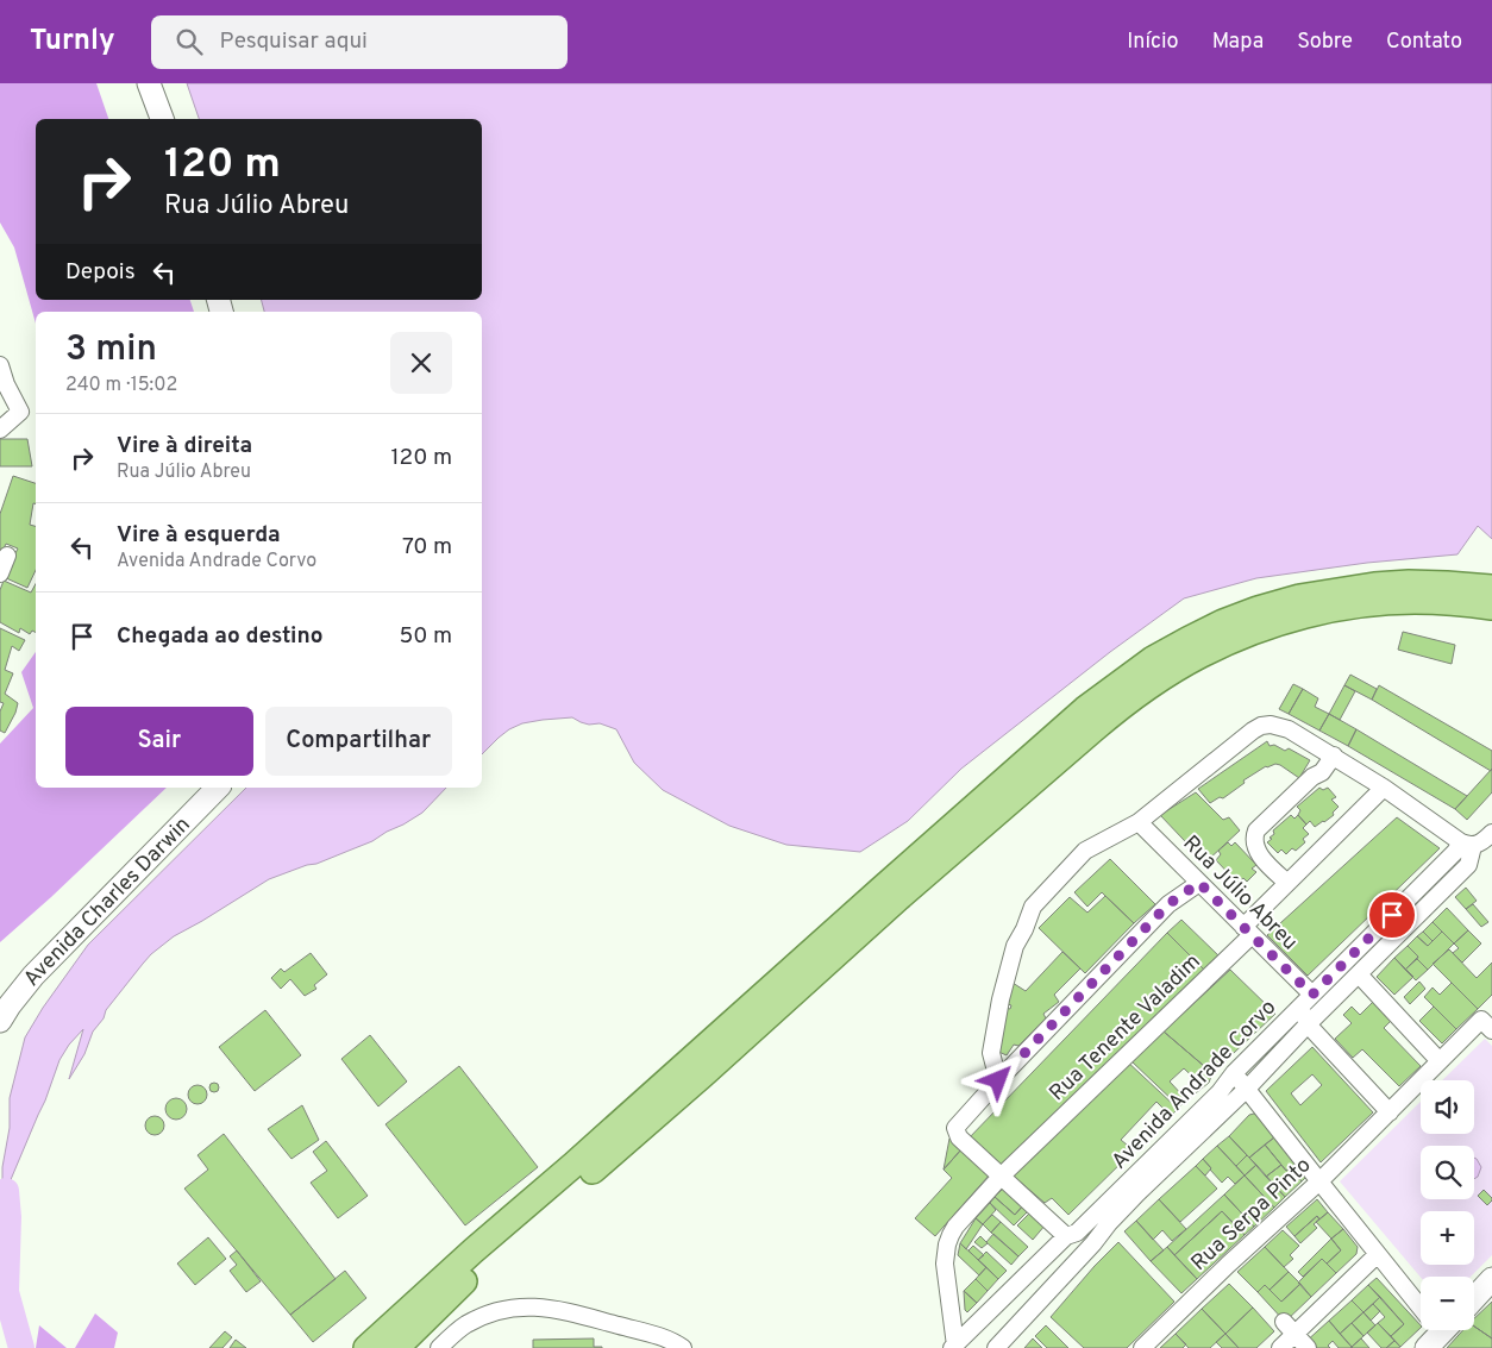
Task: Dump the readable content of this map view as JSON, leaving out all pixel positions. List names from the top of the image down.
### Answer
{
  "streets": {
    "main road": ["Avenida Charles Darwin"],
    "street": [
      "Rua Júlio Abreu",
      "Rua Tenente Valadim",
      "Avenida Andrade Corvo",
      "Rua Serpa Pinto"
    ]
  },
  "crossings": [
    ["Rua Júlio Abreu", "Rua Tenente Valadim"],
    ["Rua Júlio Abreu", "Avenida Andrade Corvo"],
    ["Rua Tenente Valadim", "Avenida Andrade Corvo"]
  ],
  "page": {
    "header": "Turnly",
    "search": "Pesquisar aqui",
    "nav": [
      "Início",
      "Mapa",
      "Sobre",
      "Contato"
    ],
    "turn": ["120 m", "Rua Júlio Abreu"],
    "then": "Depois",
    "heading": ["3 min", "240 m · 15:02"],
    "list": [
      {
        "name": "Vire à direita",
        "note": "Rua Júlio Abreu",
        "value": "120 m"
      },
      {
        "name": "Vire à esquerda",
        "note": "Avenida Andrade Corvo",
        "value": "70 m"
      },
      {
        "name": "Chegada ao destino",
        "value": "50 m"
      }
    ],
    "buttons": ["Sair", "Compartilhar"],
    "map_buttons": ["+", "−"]
  }
}
